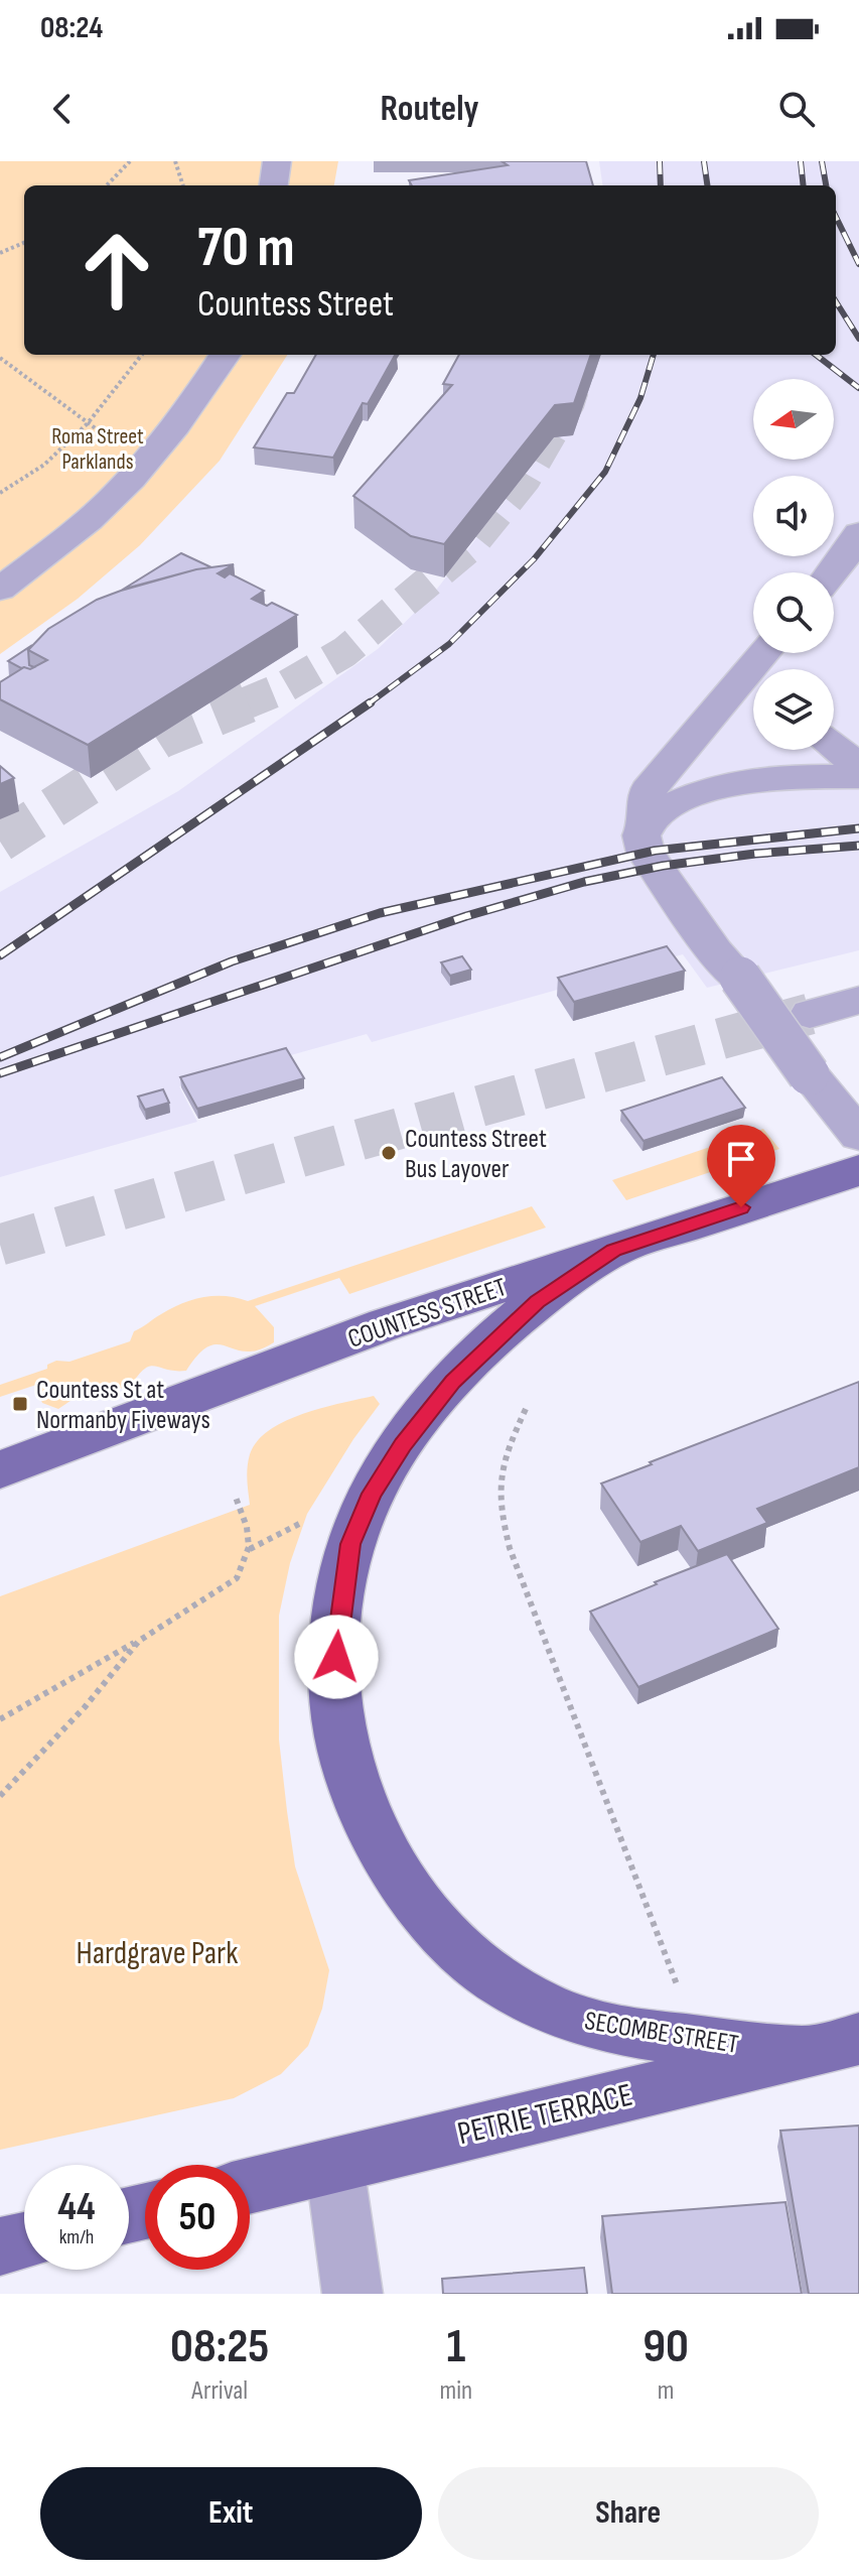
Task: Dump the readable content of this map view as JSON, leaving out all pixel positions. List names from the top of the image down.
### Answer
{
  "streets": {
    "main road": ["COUNTESS STREET", "SECOMBE STREET", "PETRIE TERRACE"]
  },
  "crossings": [
    ["COUNTESS STREET", "SECOMBE STREET"],
    ["SECOMBE STREET", "PETRIE TERRACE"]
  ],
  "parks": ["Roma Street Parklands", "Hardgrave Park"],
  "places": {
    "other": ["Countess Street Bus Layover"],
    "transit": ["Countess St at Normanby Fiveways"]
  },
  "north": "left",
  "page": {
    "status": "08:24",
    "header": "Routely",
    "turn": ["70 m", "Countess Street"],
    "speed": "44 km/h",
    "limit": "50",
    "eta": [
      "08:25",
      "Arrival",
      "1",
      "min",
      "90",
      "m"
    ],
    "buttons": ["Exit", "Share"]
  }
}
